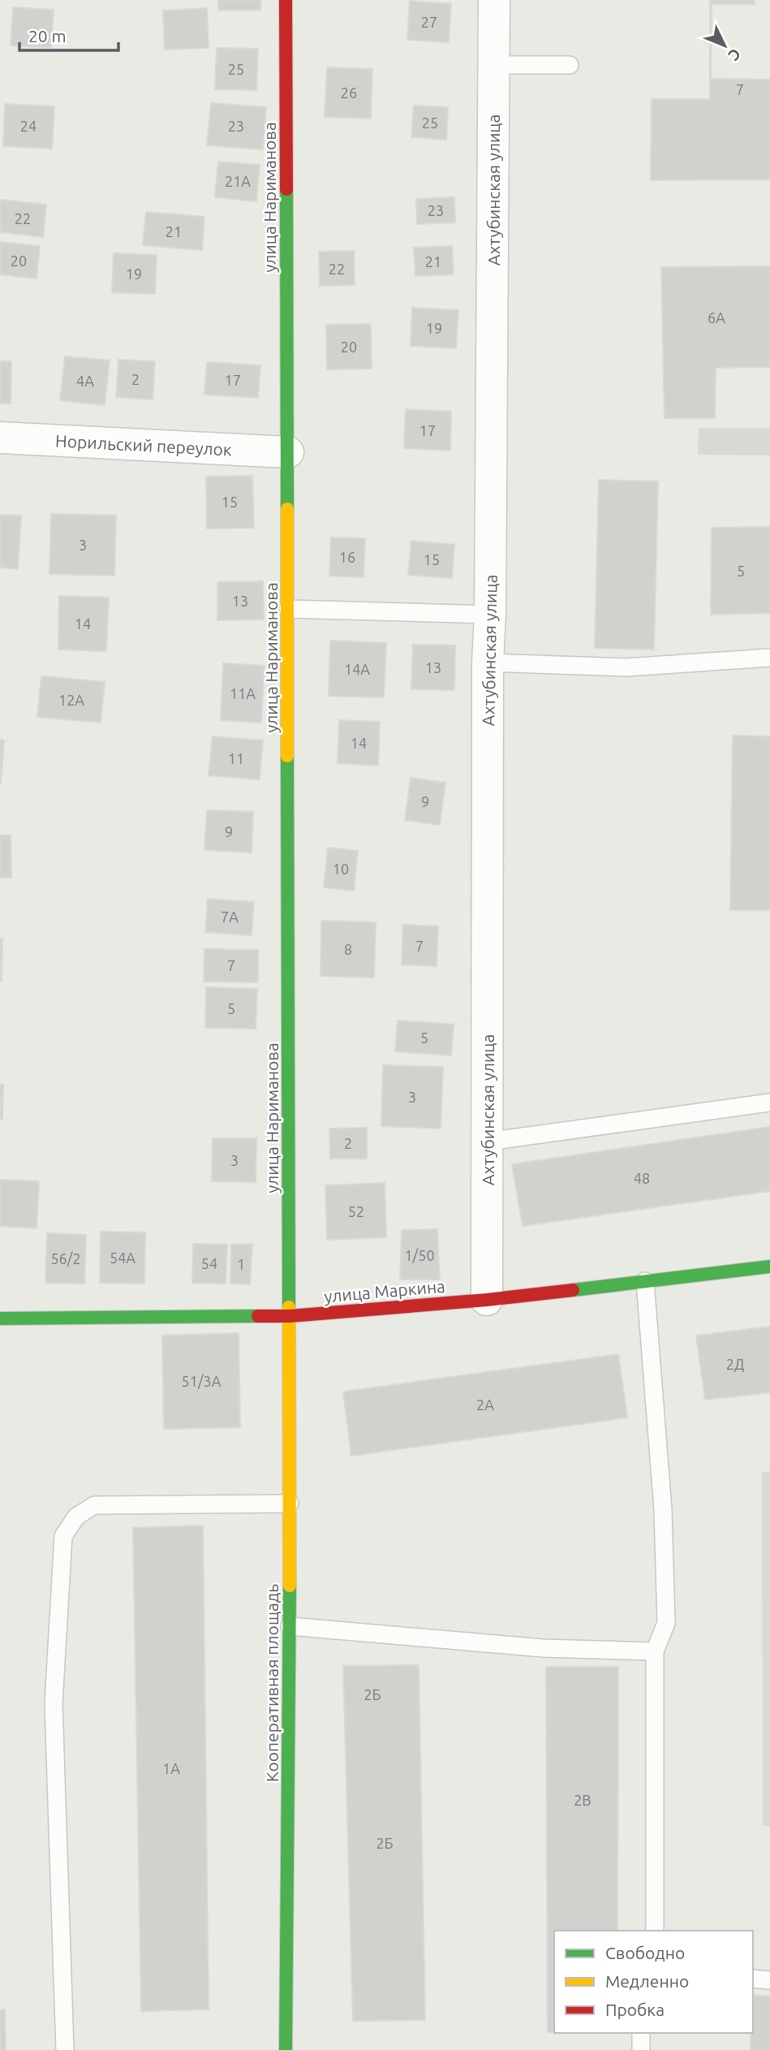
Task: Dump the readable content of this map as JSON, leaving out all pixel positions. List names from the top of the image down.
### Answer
{
  "streets": {
    "street": [
      "Ахтубинская улица",
      "улица Нариманова",
      "Норильский переулок",
      "улица Маркина",
      "Кооперативная площадь"
    ]
  },
  "crossings": [
    ["Ахтубинская улица", "улица Маркина"],
    ["улица Нариманова", "Норильский переулок"],
    ["улица Нариманова", "улица Маркина"],
    ["улица Нариманова", "Кооперативная площадь"],
    ["улица Маркина", "Кооперативная площадь"]
  ],
  "house_numbers": [
    "27",
    "25",
    "7",
    "26",
    "25",
    "24",
    "23",
    "21А",
    "23",
    "22",
    "21",
    "20",
    "21",
    "22",
    "19",
    "6А",
    "19",
    "20",
    "2",
    "17",
    "4А",
    "17",
    "15",
    "3",
    "16",
    "15",
    "5",
    "13",
    "14",
    "13",
    "14А",
    "11А",
    "12А",
    "14",
    "11",
    "9",
    "9",
    "10",
    "7А",
    "7",
    "8",
    "7",
    "5",
    "5",
    "3",
    "2",
    "3",
    "48",
    "52",
    "1/50",
    "54А",
    "56/2",
    "54",
    "1",
    "2Д",
    "51/3А",
    "2А",
    "2Б",
    "1А",
    "2В",
    "2Б"
  ],
  "legend": ["Свободно", "Медленно", "Пробка"],
  "scale_bar": "20 m",
  "north": "bottom right"
}
